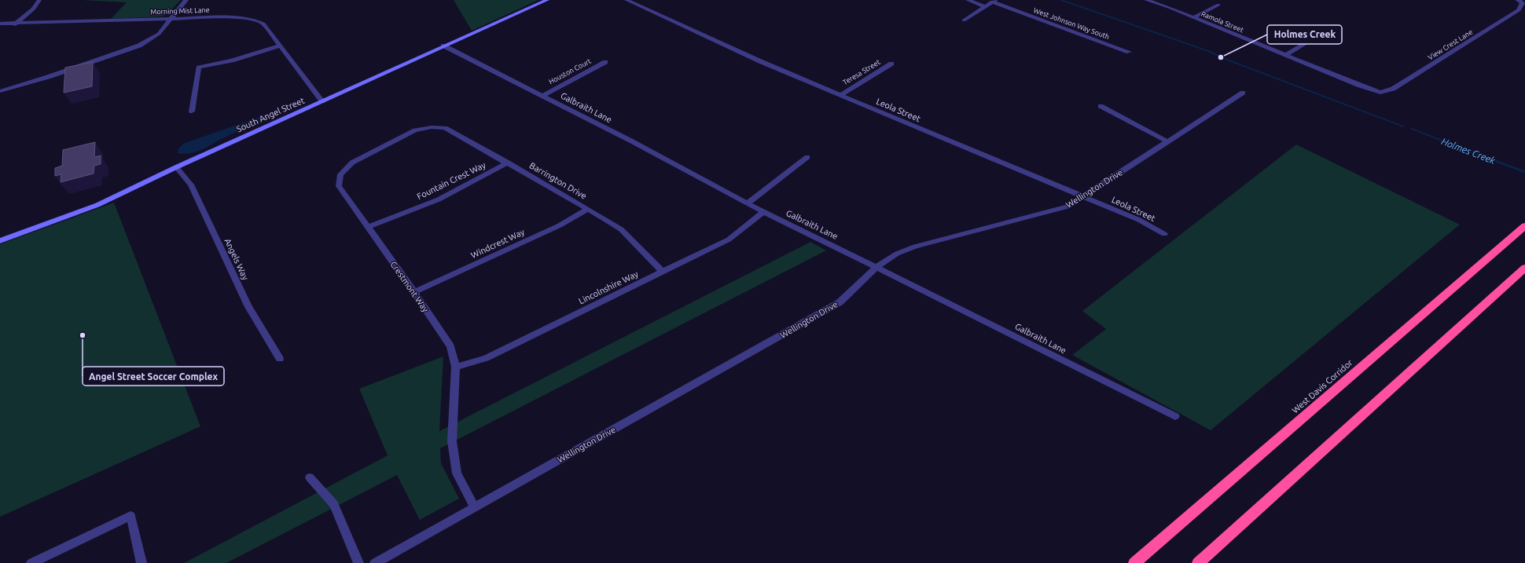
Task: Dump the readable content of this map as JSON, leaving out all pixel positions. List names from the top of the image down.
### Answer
{
  "streets": {
    "highway": ["West Davis Corridor"],
    "street": [
      "Morning Mist Lane",
      "Ramola Street",
      "West Johnson Way South",
      "View Crest Lane",
      "Houston Court",
      "Teresa Street",
      "Galbraith Lane",
      "Leola Street",
      "South Angel Street",
      "Fountain Crest Way",
      "Barrington Drive",
      "Wellington Drive",
      "Windcrest Way",
      "Angels Way",
      "Crestmont Way",
      "Lincolnshire Way"
    ]
  },
  "crossings": [
    ["Morning Mist Lane", "South Angel Street"],
    ["Ramola Street", "View Crest Lane"],
    ["Houston Court", "Galbraith Lane"],
    ["Teresa Street", "Leola Street"],
    ["Galbraith Lane", "South Angel Street"],
    ["Galbraith Lane", "Wellington Drive"],
    ["Galbraith Lane", "Lincolnshire Way"],
    ["Leola Street", "Wellington Drive"],
    ["South Angel Street", "Angels Way"],
    ["Fountain Crest Way", "Barrington Drive"],
    ["Fountain Crest Way", "Crestmont Way"],
    ["Barrington Drive", "Windcrest Way"],
    ["Barrington Drive", "Crestmont Way"],
    ["Barrington Drive", "Lincolnshire Way"],
    ["Wellington Drive", "Crestmont Way"],
    ["Windcrest Way", "Crestmont Way"],
    ["Crestmont Way", "Lincolnshire Way"]
  ],
  "water": ["Holmes Creek"],
  "places": ["Holmes Creek", "Angel Street Soccer Complex"]
}
